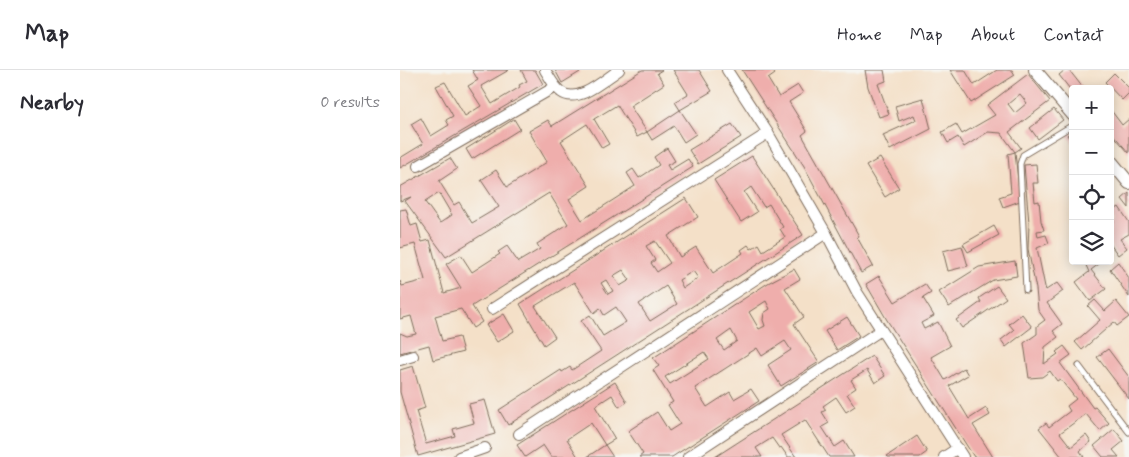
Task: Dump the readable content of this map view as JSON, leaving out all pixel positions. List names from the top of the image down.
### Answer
{
  "page": {
    "header": "Map",
    "nav": [
      "Home",
      "Map",
      "About",
      "Contact"
    ],
    "heading": ["Nearby", "0 results"],
    "map_buttons": ["+", "−"]
  }
}
